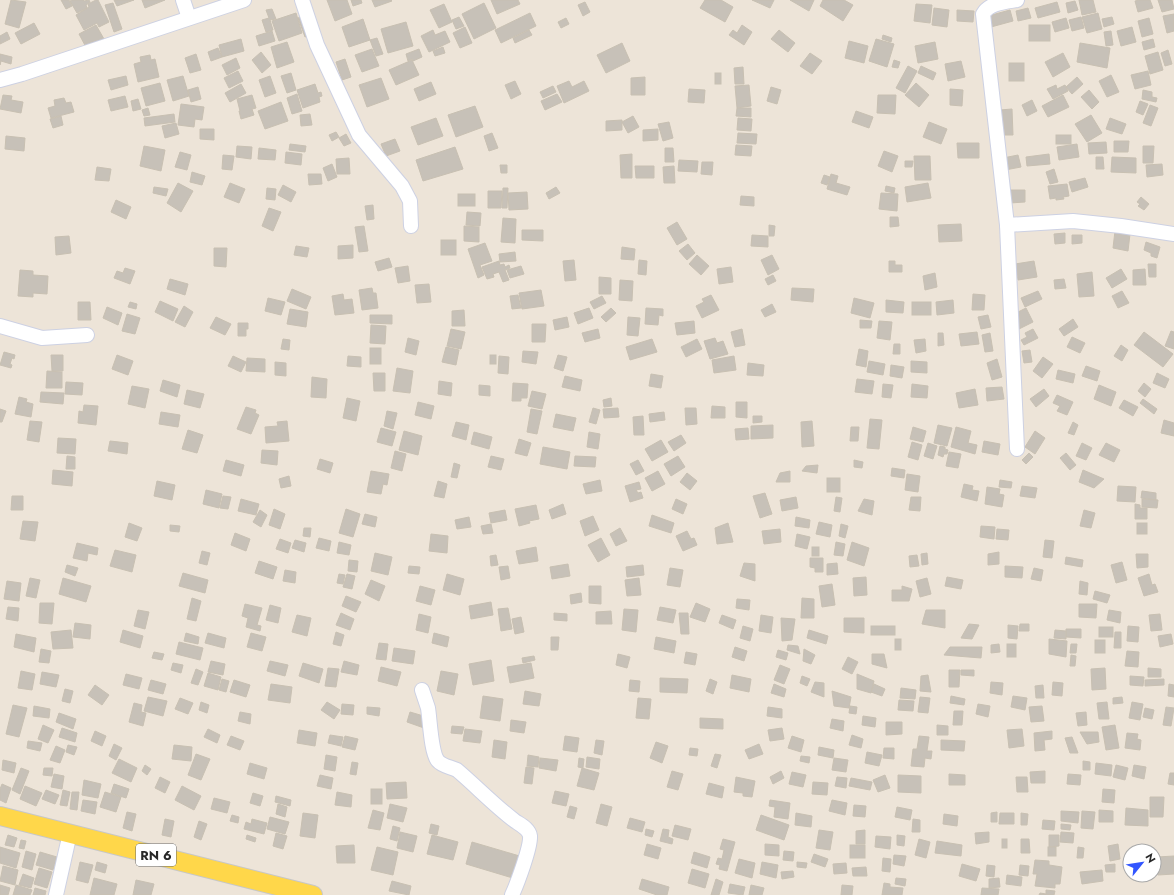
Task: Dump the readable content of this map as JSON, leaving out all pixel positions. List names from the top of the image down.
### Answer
{
  "streets": {
    "main road": ["RN 6"]
  },
  "north": "top right"
}
